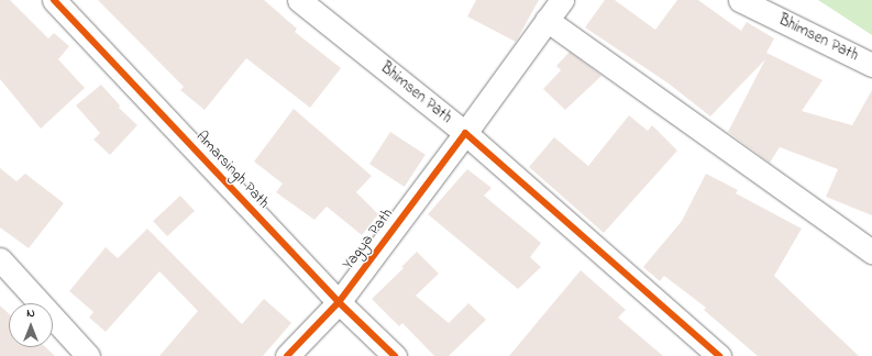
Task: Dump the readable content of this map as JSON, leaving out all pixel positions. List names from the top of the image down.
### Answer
{
  "streets": {
    "street": ["Bhimsen Path", "Amarsingh Path", "Yagya Path"]
  },
  "crossings": [
    ["Bhimsen Path", "Yagya Path"],
    ["Amarsingh Path", "Yagya Path"]
  ],
  "north": "top"
}
